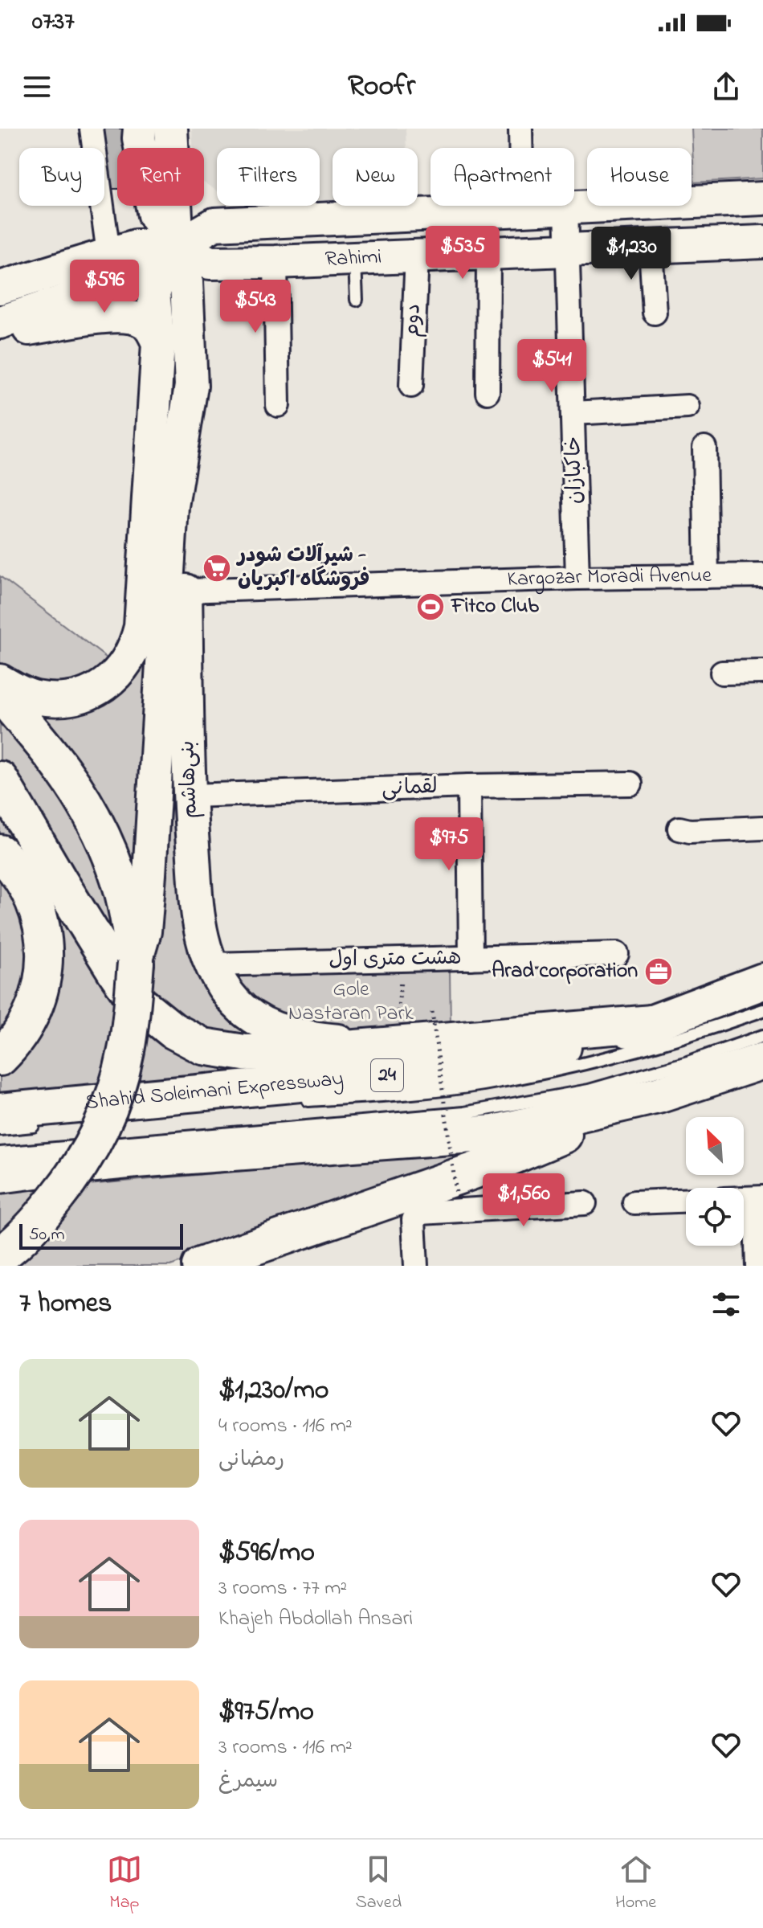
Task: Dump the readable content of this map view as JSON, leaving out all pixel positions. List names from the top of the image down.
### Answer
{
  "streets": {
    "highway": ["24", "Shahid Soleimani Expressway"],
    "main road": ["Rahimi", "بنی‌هاشم"],
    "street": [
      "دوم",
      "خاکبازان",
      "Kargozar Moradi Avenue",
      "لقمانی",
      "هشت متری اول"
    ]
  },
  "crossings": [
    ["Rahimi", "دوم"],
    ["Rahimi", "خاکبازان"],
    ["خاکبازان", "Kargozar Moradi Avenue"],
    ["Kargozar Moradi Avenue", "بنی‌هاشم"],
    ["بنی‌هاشم", "لقمانی"],
    ["بنی‌هاشم", "هشت متری اول"]
  ],
  "parks": ["Gole Nastaran Park"],
  "places": {
    "supermarket": ["شیرآلات شودر - فروشگاه اکبریان"],
    "sports": ["Fitco Club"],
    "office": ["Arad corporation"]
  },
  "scale_bar": "50 m",
  "north": "top left",
  "page": {
    "status": "07:37",
    "header": "Roofr",
    "chip": [
      "Buy",
      "Rent",
      "Filters",
      "New",
      "Apartment",
      "House"
    ],
    "price": [
      "$535",
      "$1,230",
      "$596",
      "$543",
      "$541",
      "$975",
      "$1,560"
    ],
    "scale": "50 m",
    "heading": "7 homes",
    "list": [
      {
        "name": "$1,230/mo",
        "note": "4 rooms · 116 m² · رمضانی"
      },
      {
        "name": "$596/mo",
        "note": "3 rooms · 77 m² · Khajeh Abdollah Ansari"
      },
      {
        "name": "$975/mo",
        "note": "3 rooms · 116 m² · سیمرغ"
      }
    ],
    "tabs": ["Map", "Saved", "Home"]
  }
}
